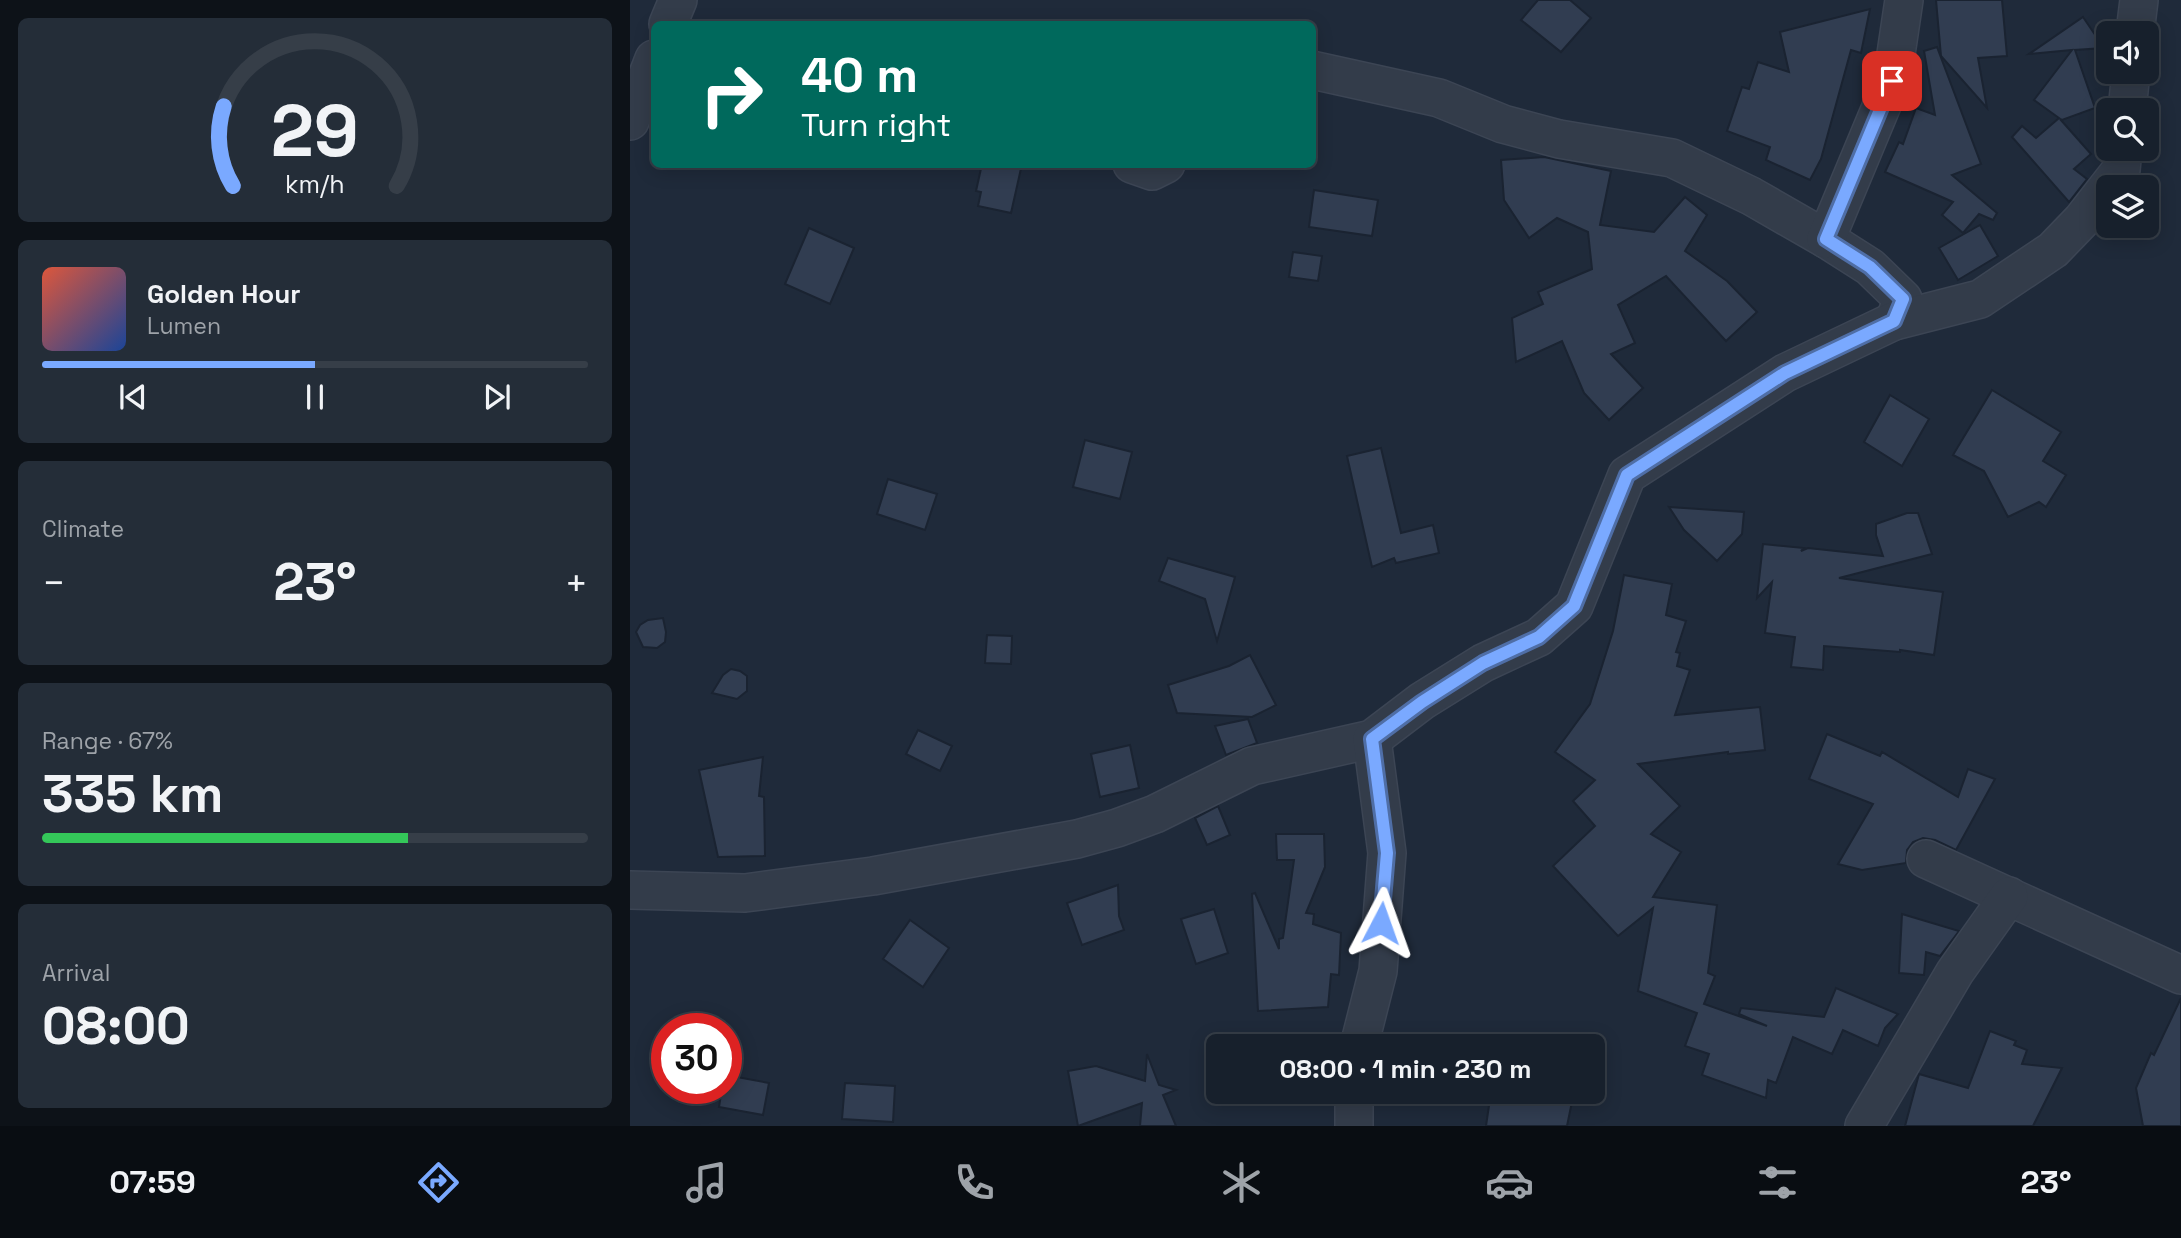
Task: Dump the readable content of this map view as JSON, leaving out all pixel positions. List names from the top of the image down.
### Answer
{
  "page": {
    "turn": ["40 m", "Turn right"],
    "song": ["Golden Hour", "Lumen"],
    "tile": [
      "Climate",
      ["Range · 67%", "335 km"],
      ["Arrival", "08:00"]
    ],
    "heat": ["−", "23°", "+"],
    "limit": "30",
    "trip": "08:00 · 1 min · 230 m",
    "tabs": ["07:59", "23°"],
    "gauge": ["29", "km/h"]
  }
}
